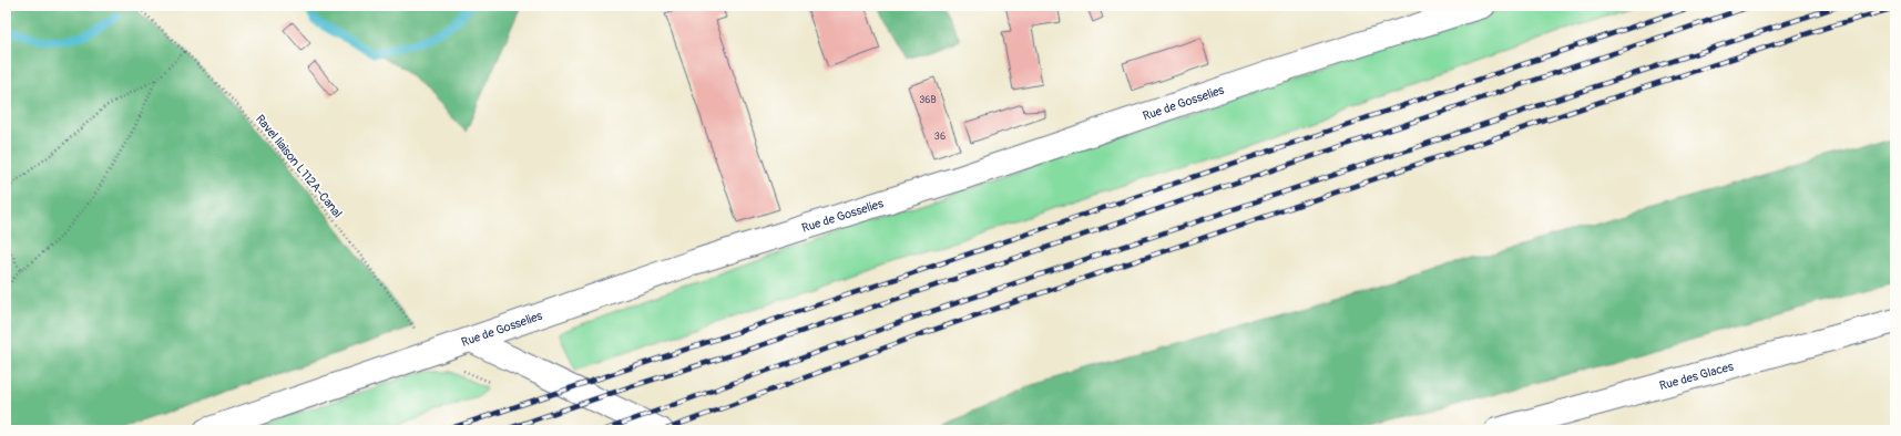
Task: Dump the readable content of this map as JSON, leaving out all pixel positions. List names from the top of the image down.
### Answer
{
  "streets": {
    "street": ["Rue de Gosselies", "Rue des Glaces"],
    "path": ["Ravel liaison L112A-Canal"]
  },
  "crossings": [
    ["Rue de Gosselies", "Ravel liaison L112A-Canal"]
  ],
  "house_numbers": ["36B", "36"]
}
